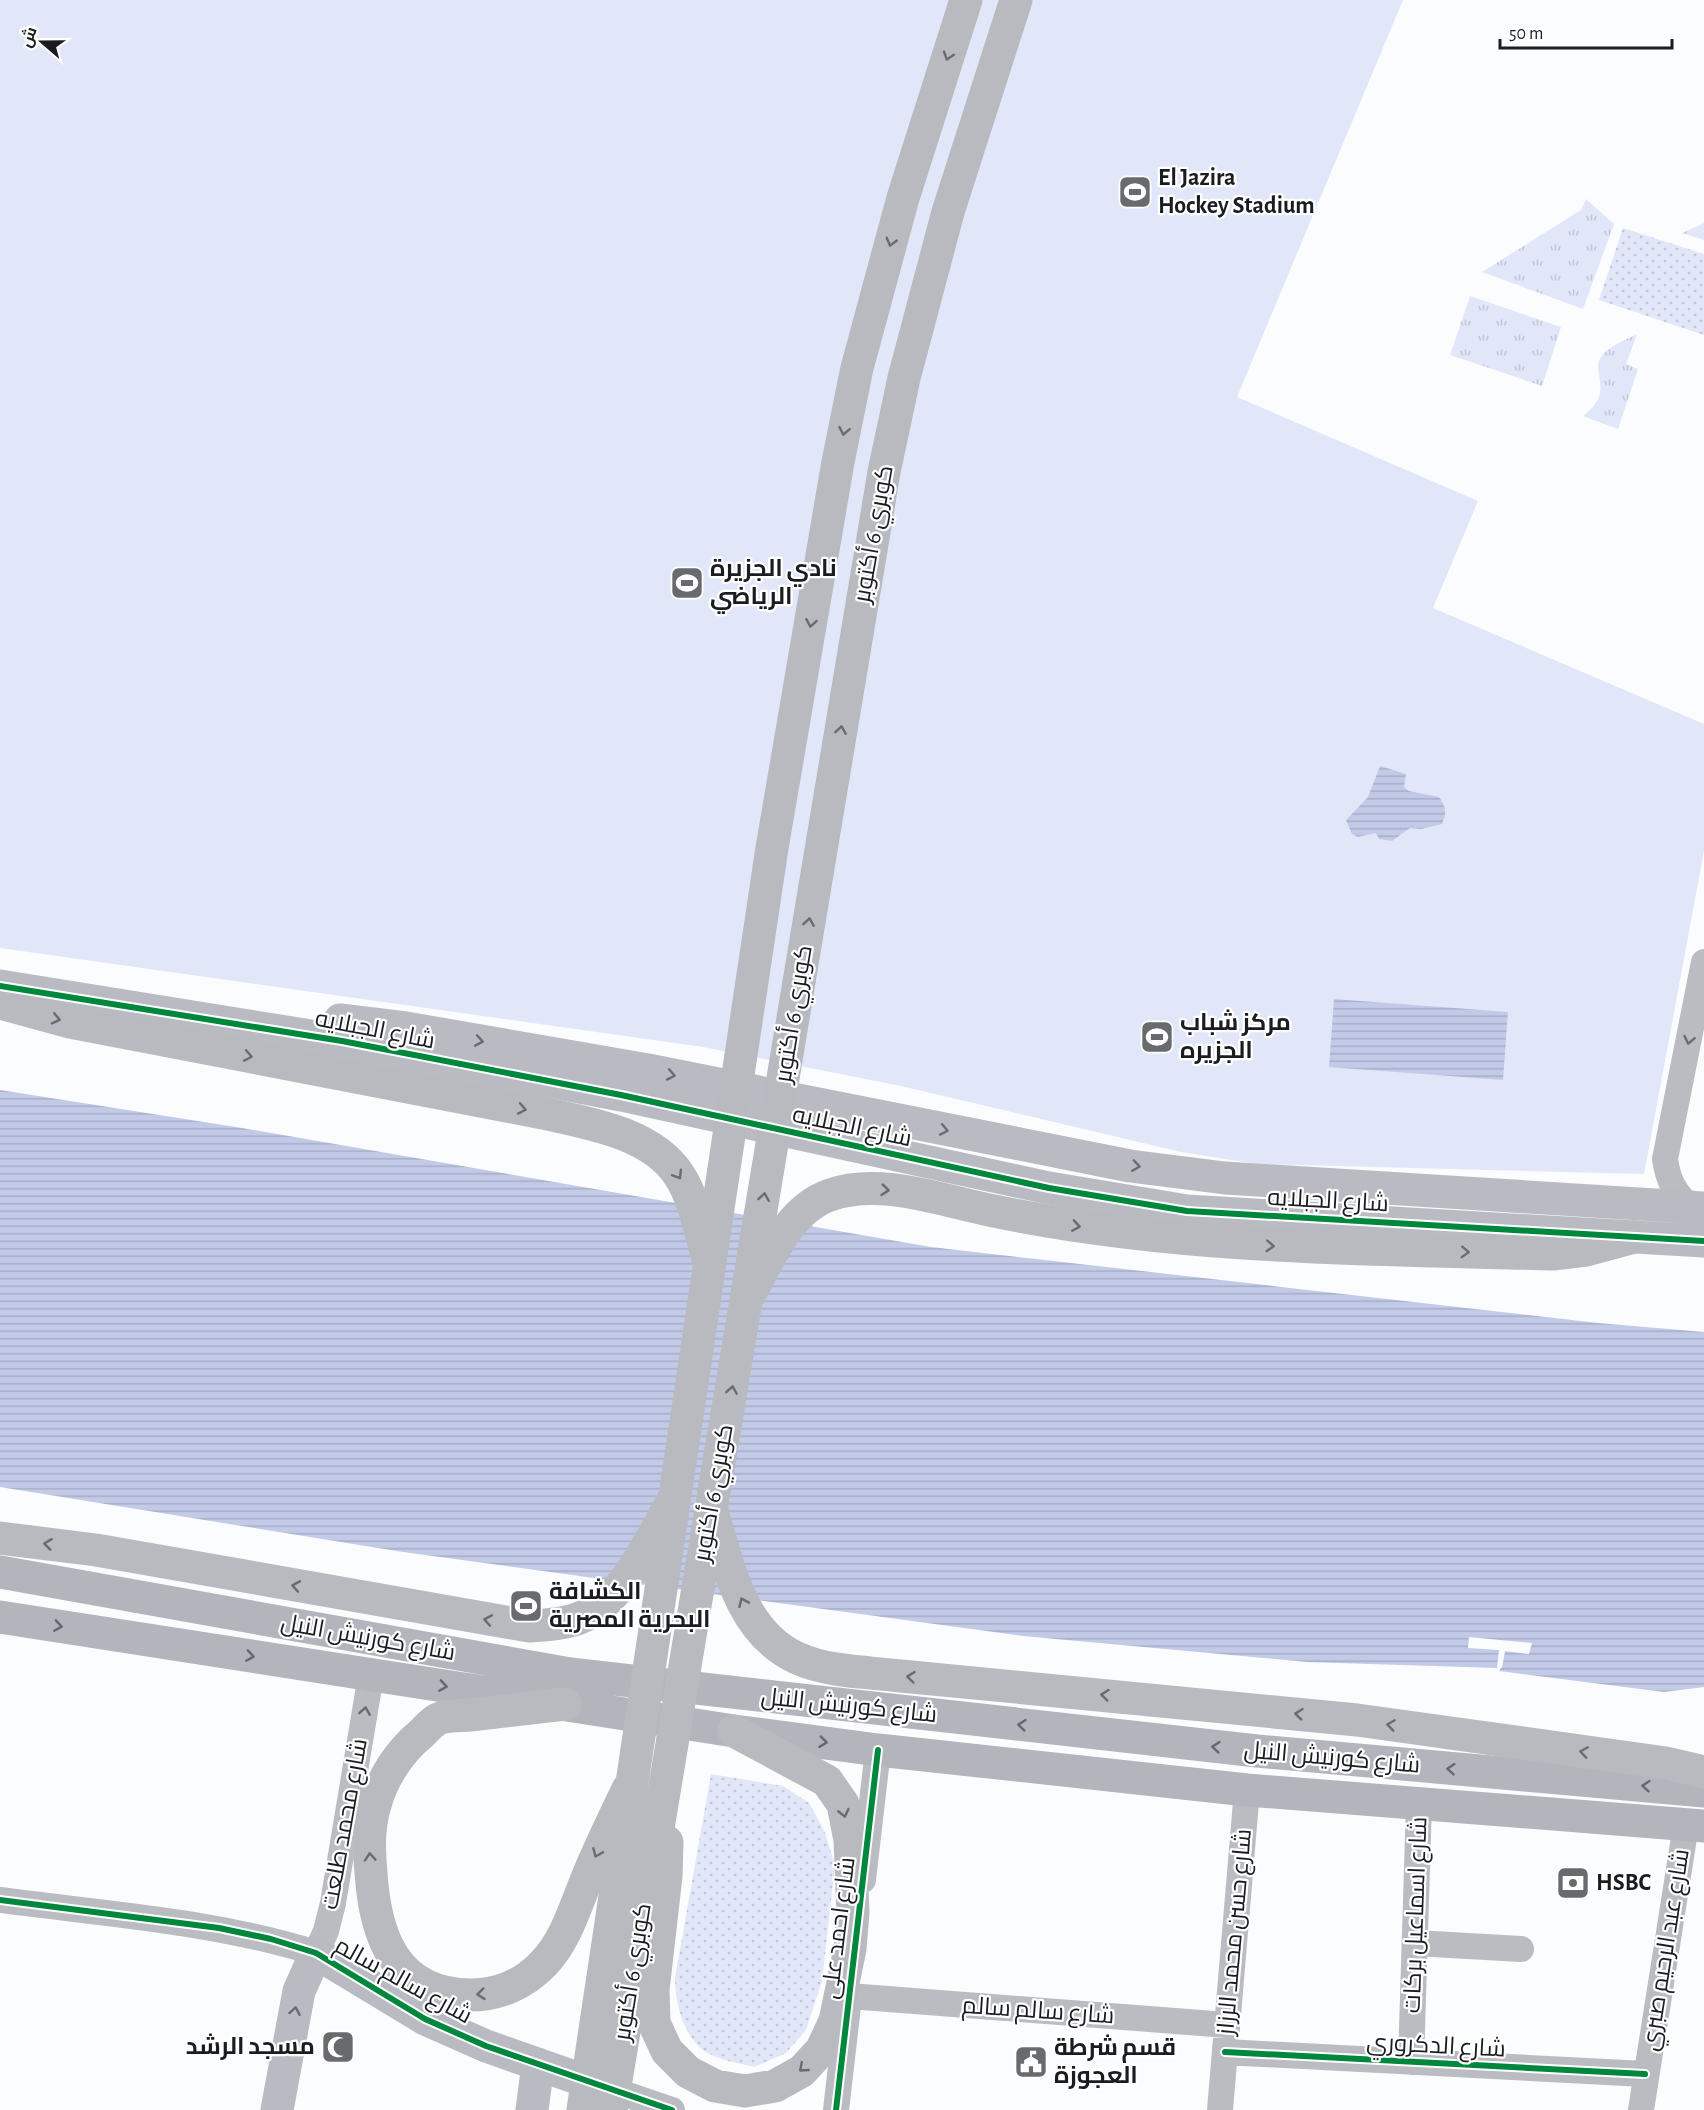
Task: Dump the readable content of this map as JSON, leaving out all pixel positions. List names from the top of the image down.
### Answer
{
  "streets": {
    "highway": ["كوبري 6 أكتوبر"],
    "main road": ["شارع كورنيش النيل"],
    "street": [
      "شارع الجبلايه",
      "شارع محمد طلعت",
      "شارع اسماعيل بركات",
      "شارع احمد على",
      "شارع حسن محمد الرزاز",
      "شارع عبد الرحيم صبري",
      "شارع سالم سالم",
      "شارع الدكروري"
    ]
  },
  "crossings": [
    ["كوبري 6 أكتوبر", "شارع سالم سالم"],
    ["شارع كورنيش النيل", "شارع محمد طلعت"],
    ["شارع كورنيش النيل", "شارع اسماعيل بركات"],
    ["شارع كورنيش النيل", "شارع احمد على"],
    ["شارع كورنيش النيل", "شارع حسن محمد الرزاز"],
    ["شارع كورنيش النيل", "شارع عبد الرحيم صبري"],
    ["شارع محمد طلعت", "شارع سالم سالم"],
    ["شارع اسماعيل بركات", "شارع الدكروري"],
    ["شارع احمد على", "شارع سالم سالم"],
    ["شارع حسن محمد الرزاز", "شارع سالم سالم"],
    ["شارع حسن محمد الرزاز", "شارع الدكروري"],
    ["شارع عبد الرحيم صبري", "شارع الدكروري"]
  ],
  "one_way": ["شارع محمد طلعت"],
  "places": {
    "sports": [
      "El Jazira Hockey Stadium",
      "نادي الجزيرة الرياضي",
      "مركز شباب الجزيره",
      "الكشافة البحرية المصرية"
    ],
    "bank": ["HSBC"],
    "mosque": ["مسجد الرشد"],
    "public building": ["قسم شرطة العجوزة"]
  },
  "scale_bar": "50 m",
  "north": "left"
}
